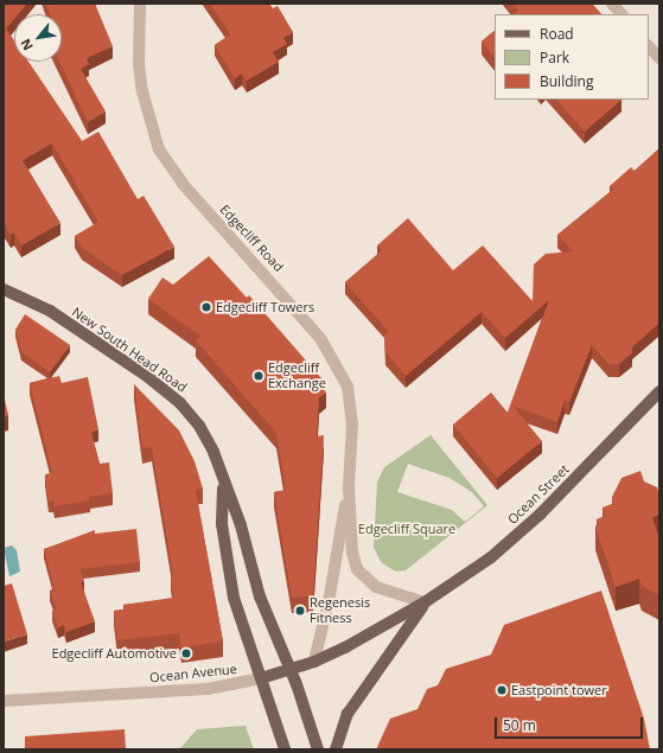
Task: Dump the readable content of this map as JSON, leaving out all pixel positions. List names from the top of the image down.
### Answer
{
  "streets": {
    "main road": ["New South Head Road", "Ocean Street", "Ocean Avenue"],
    "street": ["Edgecliff Road"]
  },
  "crossings": [
    ["Edgecliff Road", "Ocean Street"],
    ["Edgecliff Road", "Ocean Avenue"],
    ["New South Head Road", "Ocean Avenue"],
    ["Ocean Street", "Ocean Avenue"]
  ],
  "parks": ["Edgecliff Square"],
  "places": [
    "Edgecliff Towers",
    "Edgecliff Exchange",
    "Regenesis Fitness",
    "Edgecliff Automotive",
    "Eastpoint tower"
  ],
  "legend": ["Road", "Park", "Building"],
  "scale_bar": "50 m",
  "north": "bottom left"
}
